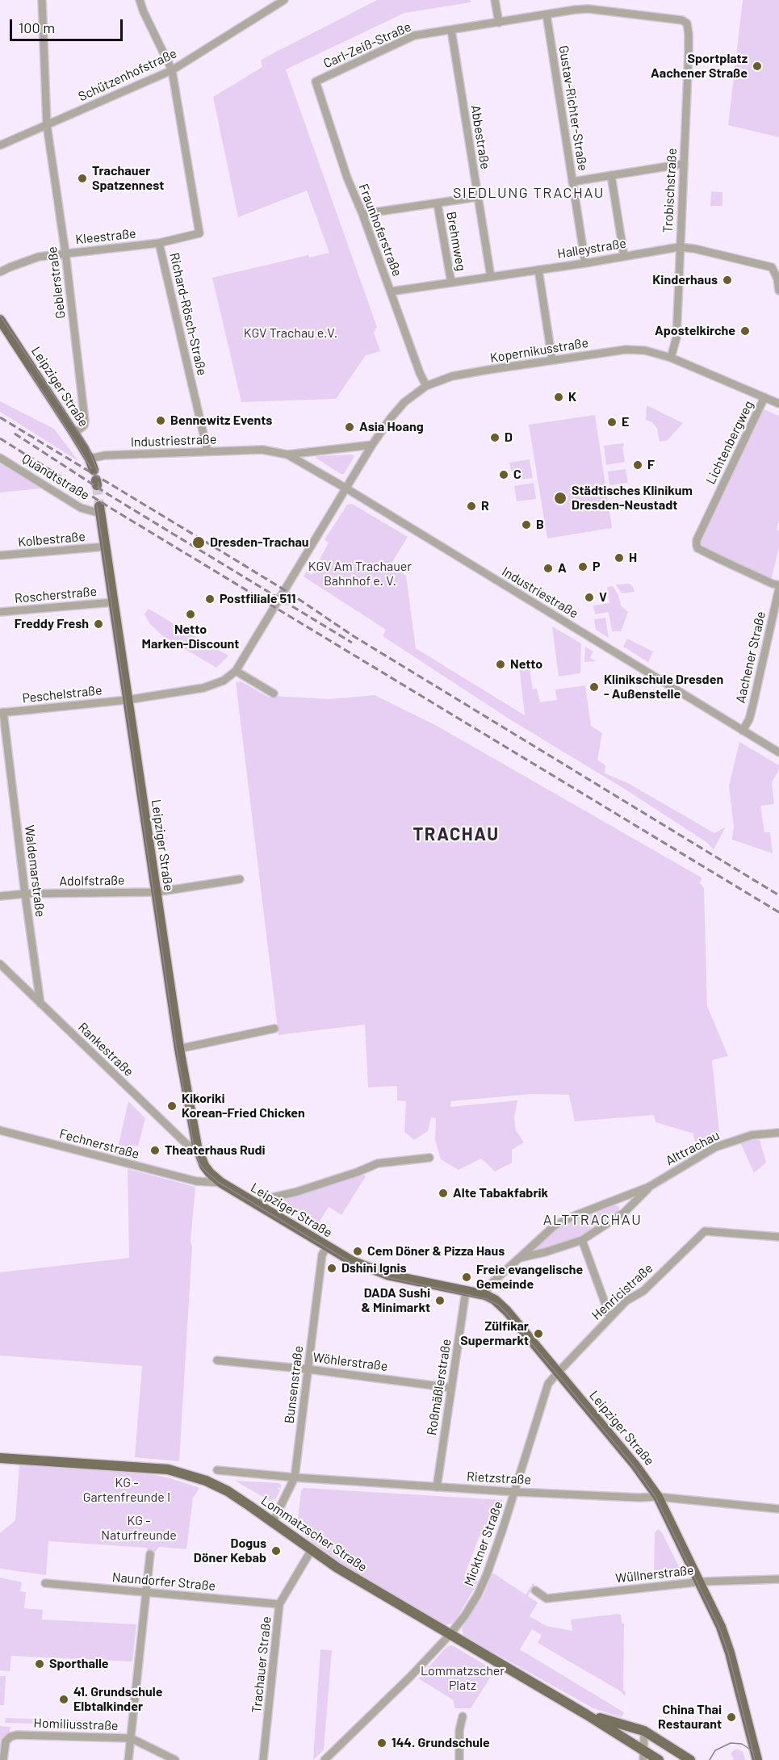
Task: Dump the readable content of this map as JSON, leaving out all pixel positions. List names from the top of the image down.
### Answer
{
  "streets": {
    "main road": ["Leipziger Straße", "Lommatzscher Straße"],
    "street": [
      "Carl-Zeiß-Straße",
      "Schützenhofstraße",
      "Gustav-Richter-Straße",
      "Abbestraße",
      "Trobischstraße",
      "Fraunhoferstraße",
      "Kleestraße",
      "Brehmweg",
      "Halleystraße",
      "Geblerstraße",
      "Richard-Rösch-Straße",
      "Kopernikusstraße",
      "Industriestraße",
      "Lichtenbergweg",
      "Quandtstraße",
      "Kolbestraße",
      "Roscherstraße",
      "Aachener Straße",
      "Peschelstraße",
      "Waldemarstraße",
      "Adolfstraße",
      "Rankestraße",
      "Fechnerstraße",
      "Alttrachau",
      "Henricistraße",
      "Wöhlerstraße",
      "Bunsenstraße",
      "Roßmäßlerstraße",
      "Rietzstraße",
      "Micktner Straße",
      "Wüllnerstraße",
      "Naundorfer Straße",
      "Trachauer Straße",
      "Homiliusstraße"
    ]
  },
  "crossings": [
    ["Carl-Zeiß-Straße", "Gustav-Richter-Straße"],
    ["Carl-Zeiß-Straße", "Abbestraße"],
    ["Carl-Zeiß-Straße", "Trobischstraße"],
    ["Carl-Zeiß-Straße", "Fraunhoferstraße"],
    ["Schützenhofstraße", "Geblerstraße"],
    ["Schützenhofstraße", "Richard-Rösch-Straße"],
    ["Gustav-Richter-Straße", "Halleystraße"],
    ["Abbestraße", "Halleystraße"],
    ["Trobischstraße", "Halleystraße"],
    ["Trobischstraße", "Kopernikusstraße"],
    ["Fraunhoferstraße", "Halleystraße"],
    ["Fraunhoferstraße", "Kopernikusstraße"],
    ["Kleestraße", "Geblerstraße"],
    ["Kleestraße", "Richard-Rösch-Straße"],
    ["Brehmweg", "Halleystraße"],
    ["Geblerstraße", "Leipziger Straße"],
    ["Richard-Rösch-Straße", "Industriestraße"],
    ["Kopernikusstraße", "Industriestraße"],
    ["Kopernikusstraße", "Lichtenbergweg"],
    ["Kopernikusstraße", "Peschelstraße"],
    ["Leipziger Straße", "Industriestraße"],
    ["Leipziger Straße", "Quandtstraße"],
    ["Leipziger Straße", "Kolbestraße"],
    ["Leipziger Straße", "Roscherstraße"],
    ["Leipziger Straße", "Peschelstraße"],
    ["Leipziger Straße", "Adolfstraße"],
    ["Leipziger Straße", "Rankestraße"],
    ["Leipziger Straße", "Fechnerstraße"],
    ["Leipziger Straße", "Alttrachau"],
    ["Leipziger Straße", "Henricistraße"],
    ["Leipziger Straße", "Bunsenstraße"],
    ["Leipziger Straße", "Roßmäßlerstraße"],
    ["Leipziger Straße", "Rietzstraße"],
    ["Leipziger Straße", "Micktner Straße"],
    ["Leipziger Straße", "Wüllnerstraße"],
    ["Industriestraße", "Aachener Straße"],
    ["Lichtenbergweg", "Aachener Straße"],
    ["Peschelstraße", "Waldemarstraße"],
    ["Waldemarstraße", "Adolfstraße"],
    ["Waldemarstraße", "Rankestraße"],
    ["Henricistraße", "Micktner Straße"],
    ["Wöhlerstraße", "Bunsenstraße"],
    ["Wöhlerstraße", "Roßmäßlerstraße"],
    ["Bunsenstraße", "Rietzstraße"],
    ["Bunsenstraße", "Lommatzscher Straße"],
    ["Roßmäßlerstraße", "Rietzstraße"],
    ["Rietzstraße", "Micktner Straße"],
    ["Lommatzscher Straße", "Micktner Straße"],
    ["Lommatzscher Straße", "Trachauer Straße"],
    ["Naundorfer Straße", "Trachauer Straße"]
  ],
  "districts": ["SIEDLUNG TRACHAU", "TRACHAU", "ALTTRACHAU"],
  "parks": [
    "KGV Trachau e.V.",
    "KGV Am Trachauer Bahnhof e. V.",
    "KG - Gartenfreunde I",
    "KG - Naturfreunde",
    "Lommatzscher Platz"
  ],
  "places": [
    "Sportplatz Aachener Straße",
    "Trachauer Spatzennest",
    "Kinderhaus",
    "Apostelkirche",
    "K",
    "Bennewitz Events",
    "E",
    "Asia Hoang",
    "D",
    "F",
    "C",
    "Städtisches Klinikum Dresden-Neustadt",
    "R",
    "B",
    "Dresden-Trachau",
    "H",
    "P",
    "A",
    "V",
    "Postfiliale 511",
    "Netto Marken-Discount",
    "Freddy Fresh",
    "Netto",
    "Klinikschule Dresden - Außenstelle",
    "Kikoriki Korean-Fried Chicken",
    "Theaterhaus Rudi",
    "Alte Tabakfabrik",
    "Cem Döner & Pizza Haus",
    "Dshini Ignis",
    "Freie evangelische Gemeinde",
    "DADA Sushi & Minimarkt",
    "Zülfikar Supermarkt",
    "Dogus Döner Kebab",
    "Sporthalle",
    "41. Grundschule Elbtalkinder",
    "China Thai Restaurant",
    "144. Grundschule"
  ],
  "scale_bar": "100 m"
}
